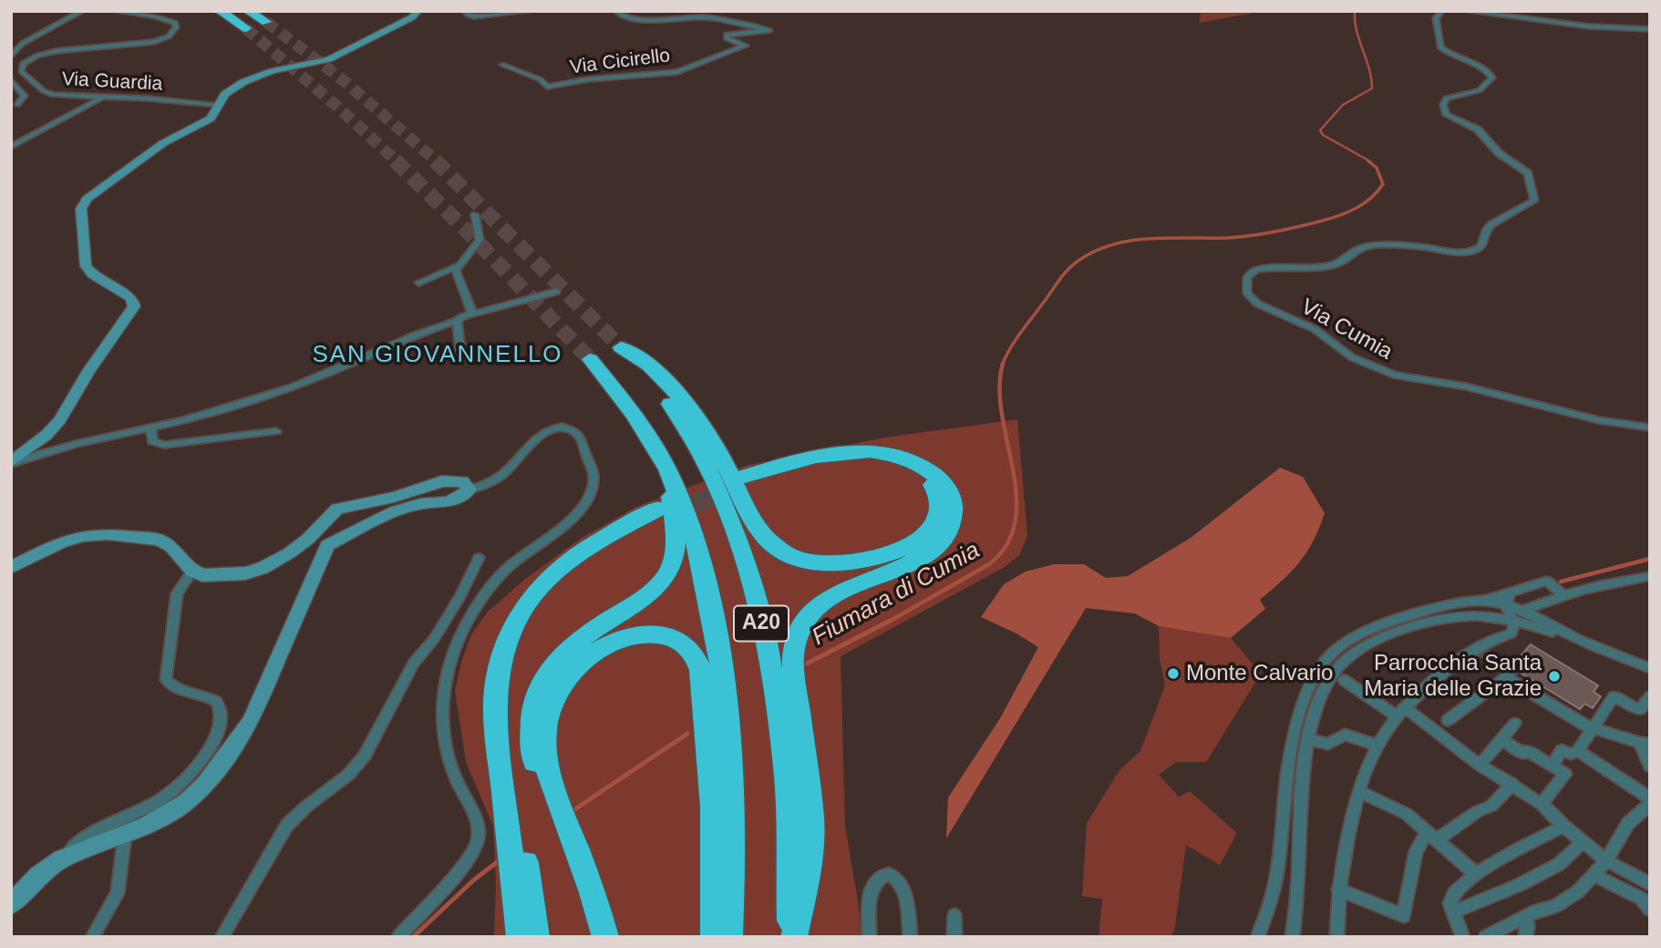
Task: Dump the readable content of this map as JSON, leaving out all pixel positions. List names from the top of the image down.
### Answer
{
  "streets": {
    "highway": ["A20"],
    "street": ["Via Cicirello", "Via Guardia", "Via Cumia"]
  },
  "districts": ["SAN GIOVANNELLO"],
  "water": ["Fiumara di Cumia"],
  "places": ["Monte Calvario", "Parrocchia Santa Maria delle Grazie"]
}
